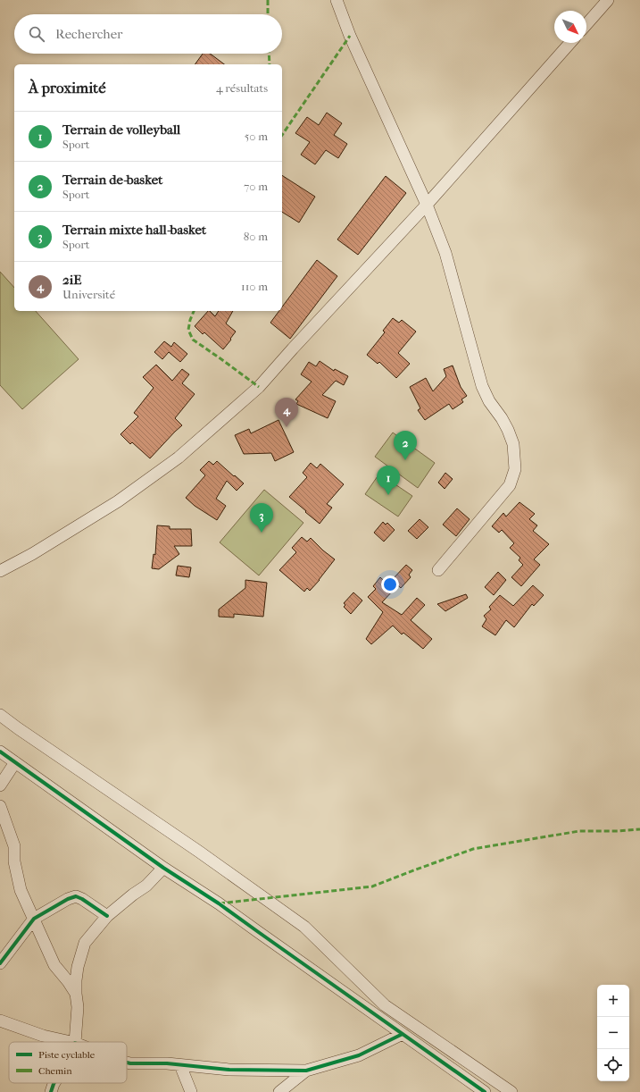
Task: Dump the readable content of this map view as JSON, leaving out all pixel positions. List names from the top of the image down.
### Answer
{
  "legend": ["Piste cyclable", "Chemin"],
  "north": "bottom right",
  "page": {
    "search": "Rechercher",
    "heading": ["À proximité", "4 résultats"],
    "list": [
      {
        "mark": "1",
        "name": "Terrain de volleyball",
        "note": "Sport",
        "value": "50 m"
      },
      {
        "mark": "2",
        "name": "Terrain de-basket",
        "note": "Sport",
        "value": "70 m"
      },
      {
        "mark": "3",
        "name": "Terrain mixte hall-basket",
        "note": "Sport",
        "value": "80 m"
      },
      {
        "mark": "4",
        "name": "2iE",
        "note": "Université",
        "value": "110 m"
      }
    ],
    "pins": [
      "4",
      "2",
      "1",
      "3"
    ],
    "map_buttons": ["+", "−"]
  }
}
